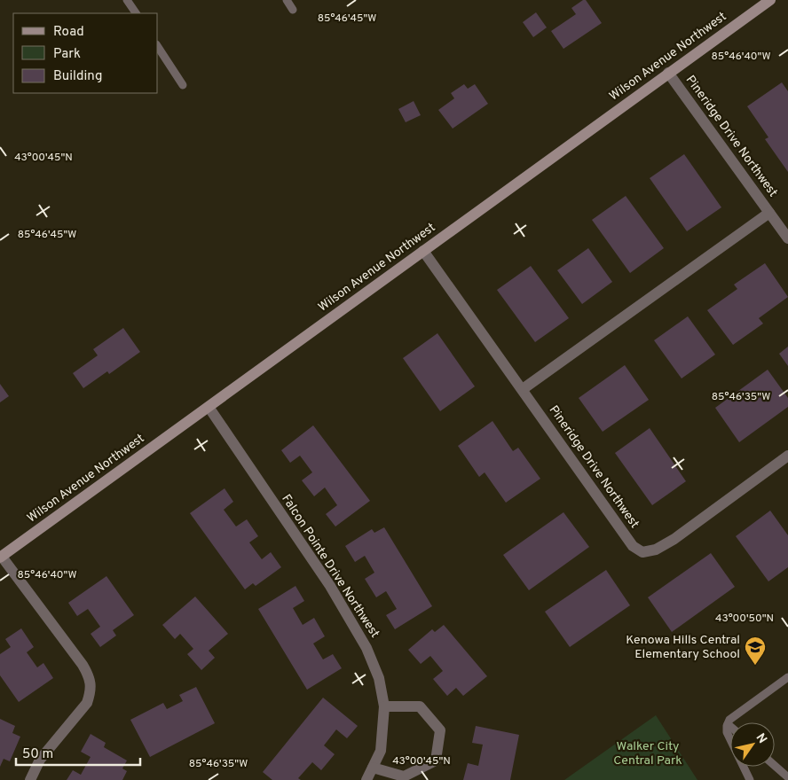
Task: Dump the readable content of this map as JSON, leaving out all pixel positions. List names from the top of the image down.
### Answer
{
  "streets": {
    "main road": ["Wilson Avenue Northwest"],
    "street": ["Pineridge Drive Northwest", "Falcon Pointe Drive Northwest"]
  },
  "crossings": [
    ["Wilson Avenue Northwest", "Pineridge Drive Northwest"],
    ["Wilson Avenue Northwest", "Falcon Pointe Drive Northwest"]
  ],
  "parks": ["Walker City Central Park"],
  "places": {
    "school or university": ["Kenowa Hills Central Elementary School"]
  },
  "legend": ["Road", "Park", "Building"],
  "scale_bar": "50 m",
  "north": "top right",
  "coordinates": [
    "85°46'45\"W",
    "85°46'40\"W",
    "43°00'45\"N",
    "85°46'35\"W",
    "43°00'50\"N"
  ]
}
